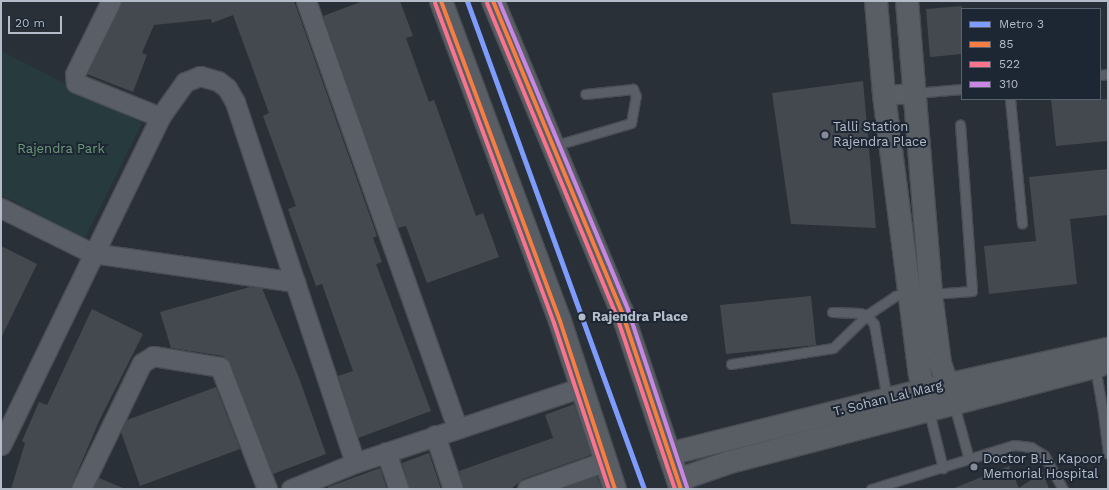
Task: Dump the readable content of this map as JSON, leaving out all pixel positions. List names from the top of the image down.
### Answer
{
  "streets": {
    "street": ["T. Sohan Lal Marg"]
  },
  "parks": ["Rajendra Park"],
  "places": ["Talli Station Rajendra Place", "Rajendra Place", "Doctor B.L. Kapoor Memorial Hospital"],
  "lines": [
    "metro line 3",
    "transit line 85",
    "transit line 310",
    "transit line 522"
  ],
  "legend": [
    "Metro 3",
    "85",
    "522",
    "310"
  ],
  "scale_bar": "20 m"
}
